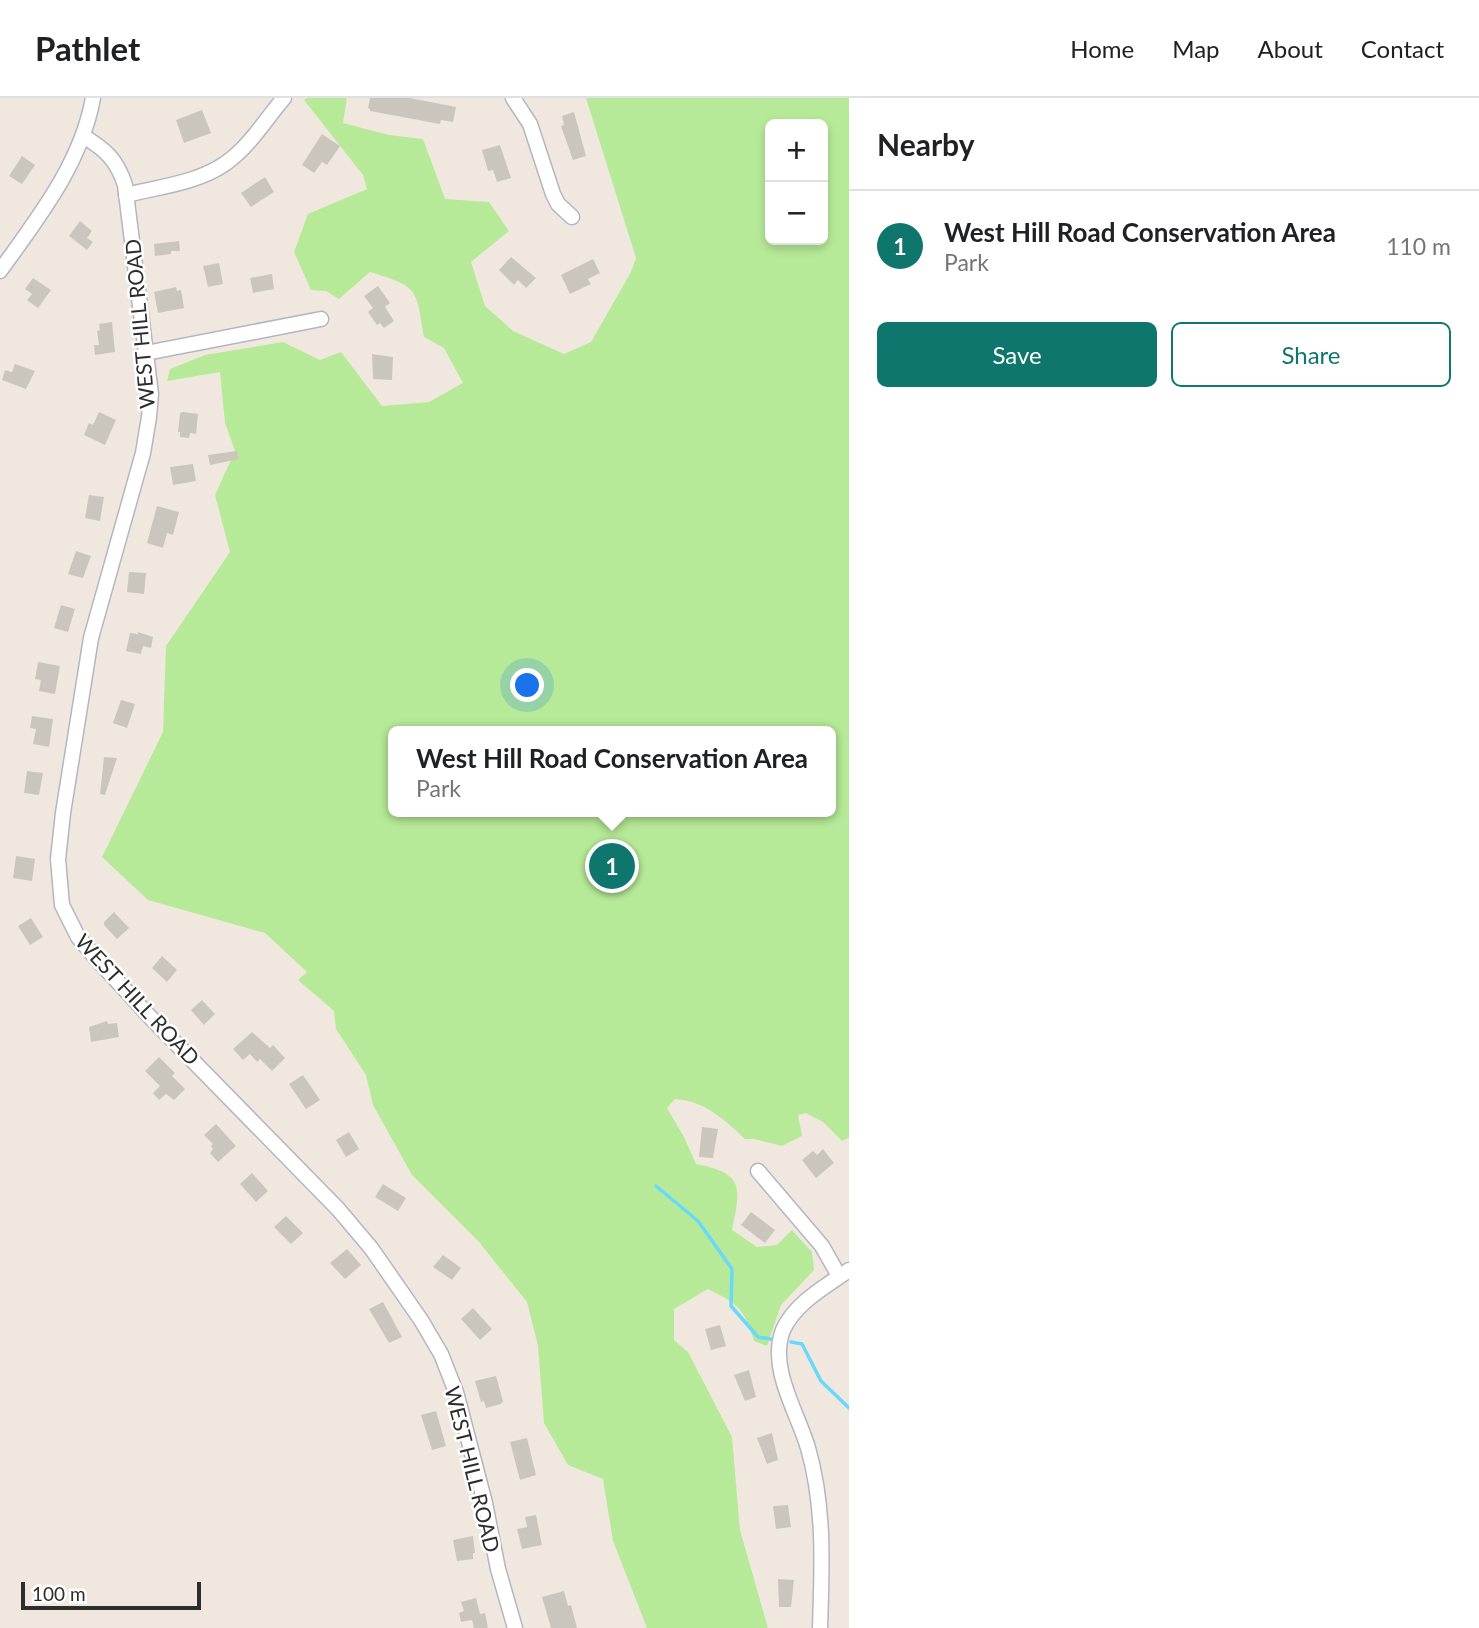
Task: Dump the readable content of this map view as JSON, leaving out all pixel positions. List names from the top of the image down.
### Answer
{
  "streets": {
    "street": ["WEST HILL ROAD"]
  },
  "scale_bar": "100 m",
  "page": {
    "header": "Pathlet",
    "nav": [
      "Home",
      "Map",
      "About",
      "Contact"
    ],
    "heading": "Nearby",
    "map_buttons": ["+", "−"],
    "list": [
      {
        "mark": "1",
        "name": "West Hill Road Conservation Area",
        "note": "Park",
        "value": "110 m"
      }
    ],
    "buttons": ["Save", "Share"],
    "popup": ["West Hill Road Conservation Area", "Park"],
    "pins": "1",
    "scale": "100 m"
  }
}
